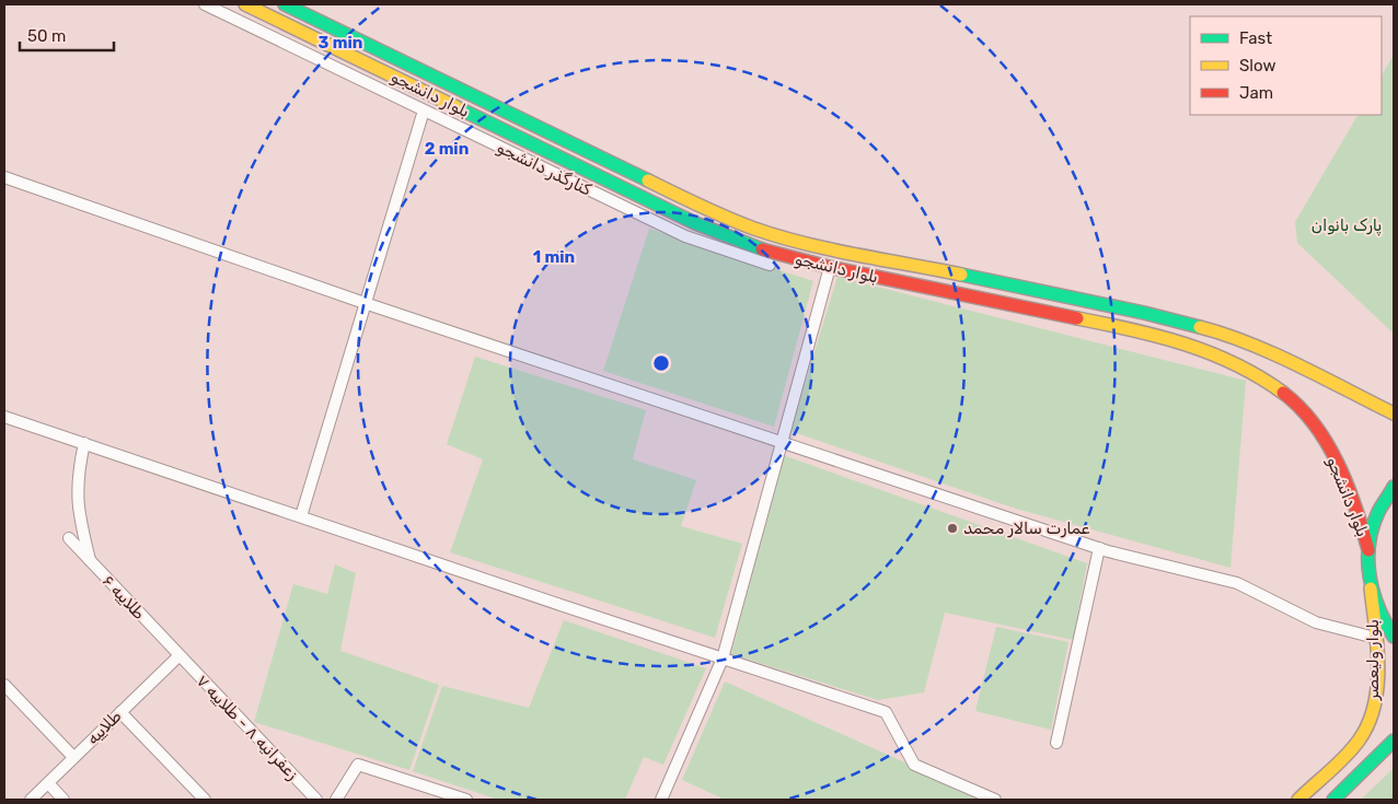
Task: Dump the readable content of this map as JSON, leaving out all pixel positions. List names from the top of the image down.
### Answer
{
  "streets": {
    "main road": ["بلوار دانشجو", "بلوار ولیعصر"],
    "street": [
      "کنارگذر دانشجو",
      "طلاییه ۶",
      "طلاییه",
      "زعفرانیه ۸ - طلاییه ۷"
    ]
  },
  "crossings": [
    ["طلاییه ۶", "طلاییه"],
    ["طلاییه ۶", "زعفرانیه ۸ - طلاییه ۷"],
    ["طلاییه", "زعفرانیه ۸ - طلاییه ۷"]
  ],
  "parks": ["پارک بانوان"],
  "places": ["عمارت سالار محمد"],
  "legend": ["Fast", "Slow", "Jam"],
  "scale_bar": "50 m",
  "rings": ["3 min", "2 min", "1 min"]
}
